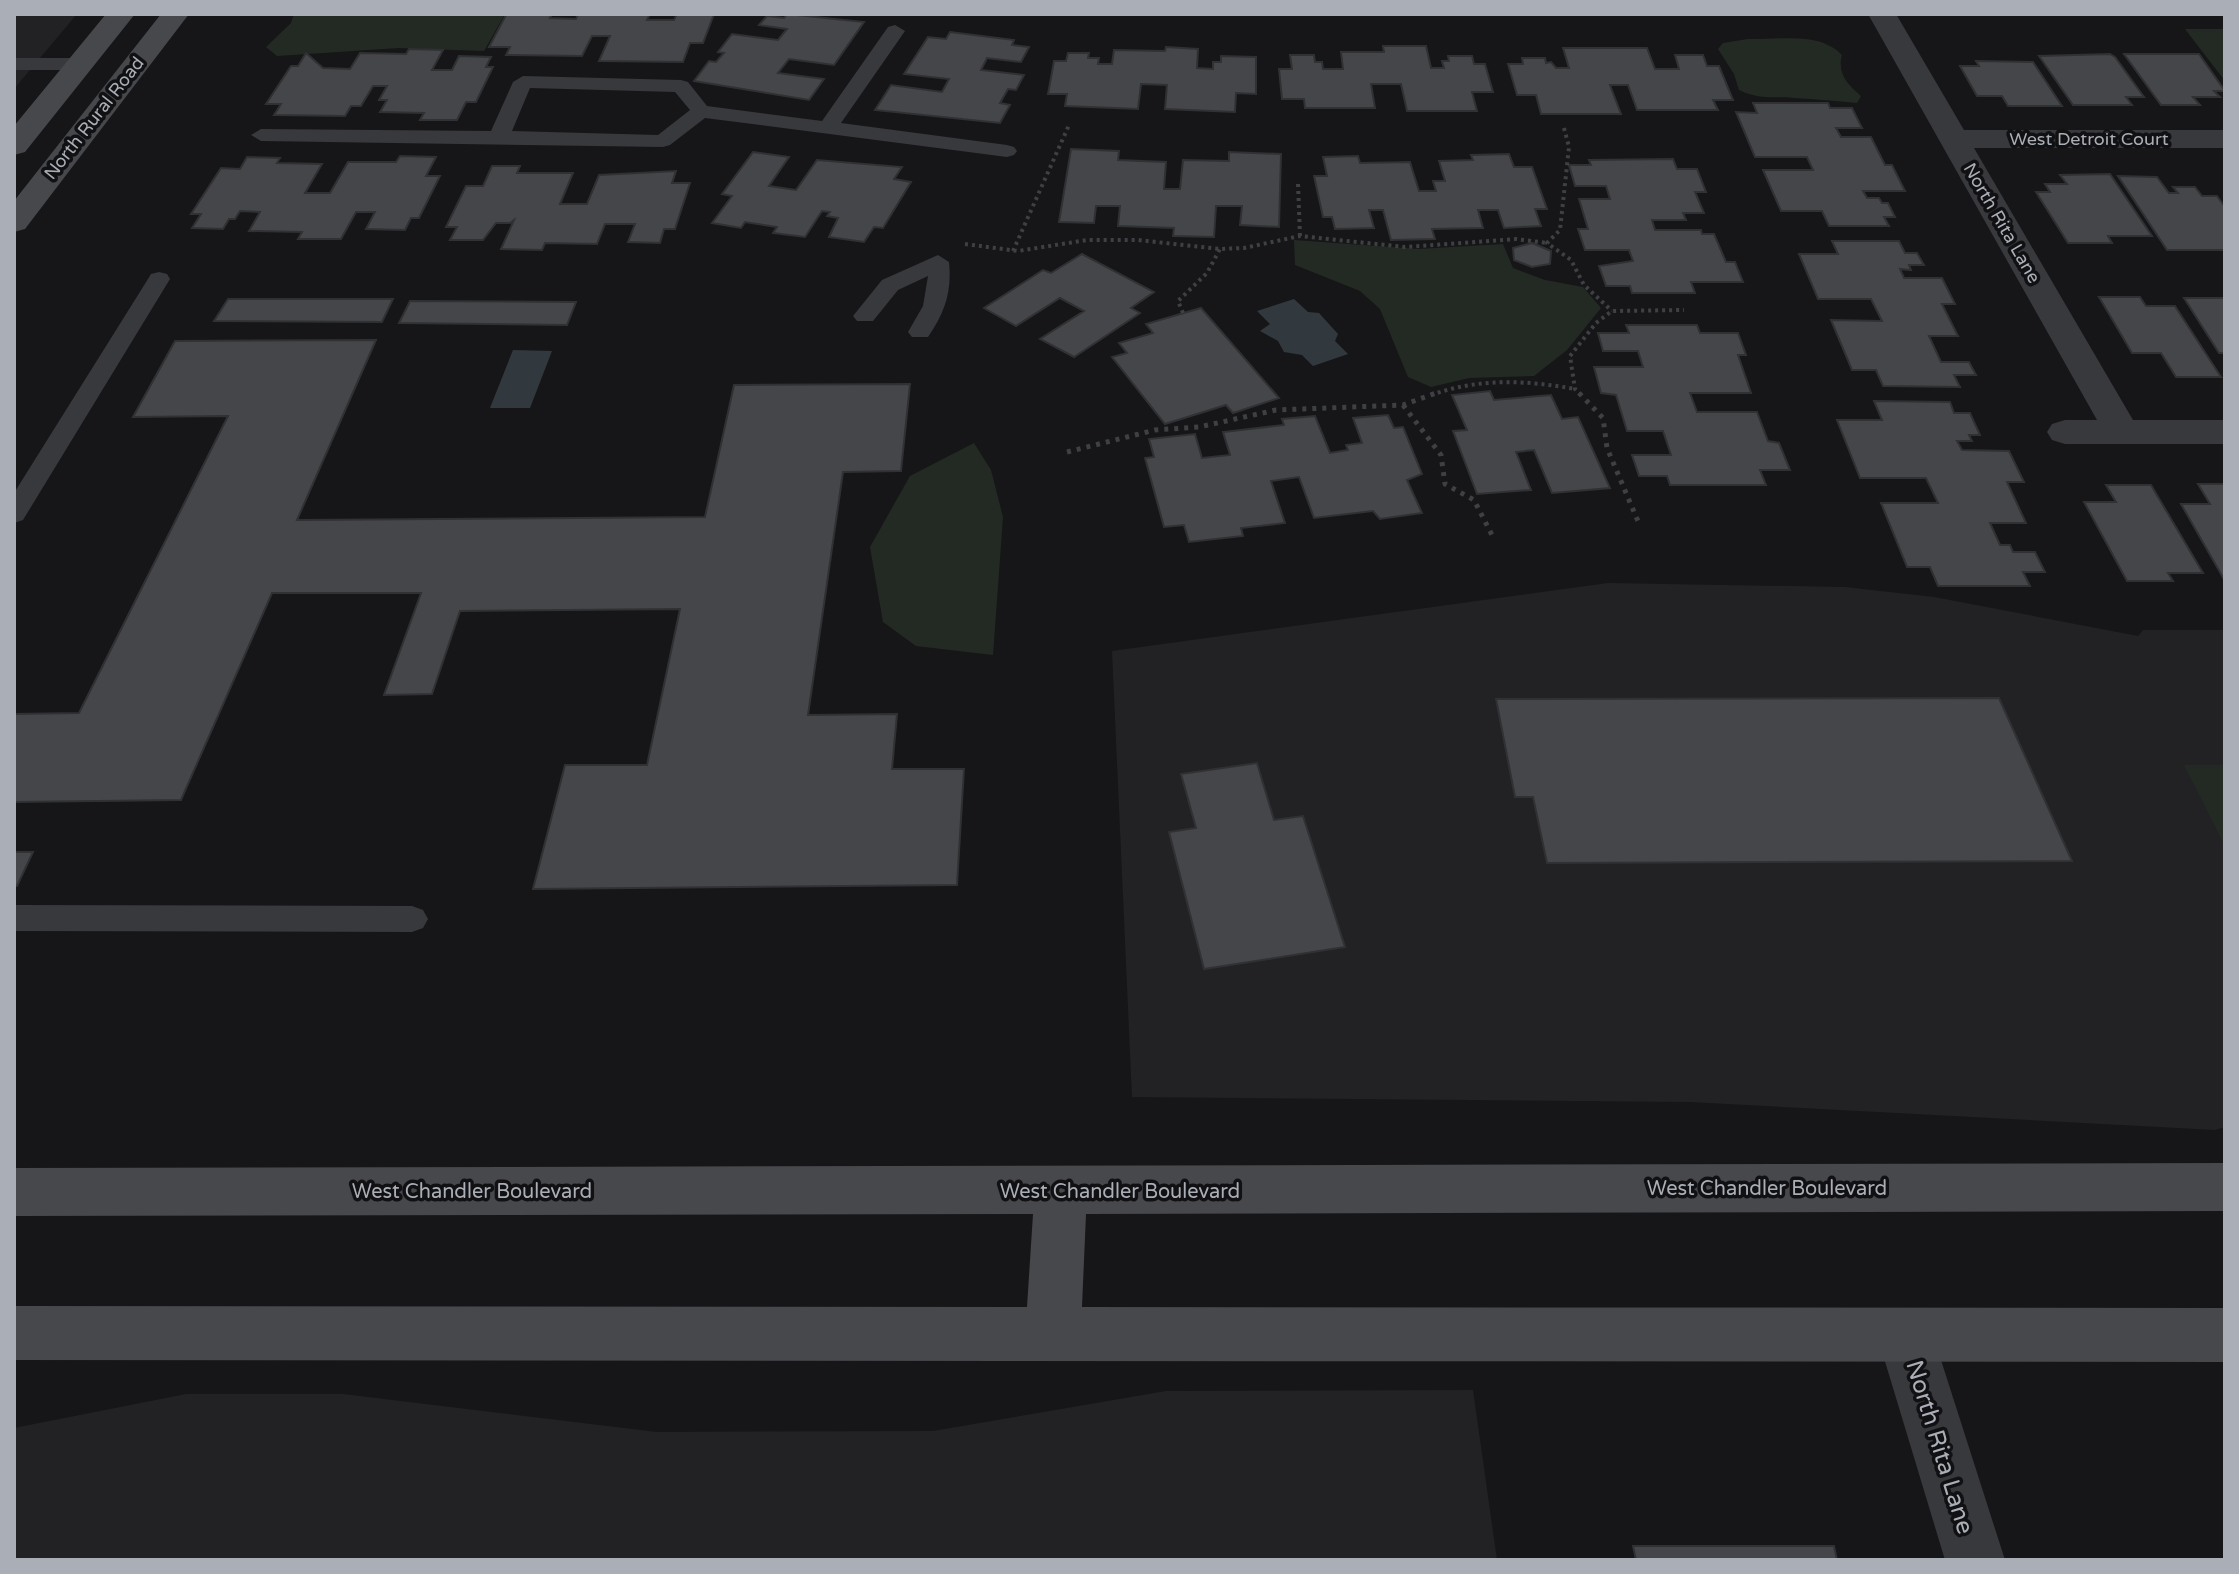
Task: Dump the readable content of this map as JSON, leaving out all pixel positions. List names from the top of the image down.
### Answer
{
  "streets": {
    "main road": ["North Rural Road", "West Chandler Boulevard"],
    "street": ["West Detroit Court", "North Rita Lane"]
  },
  "crossings": [
    ["West Detroit Court", "North Rita Lane"]
  ]
}
